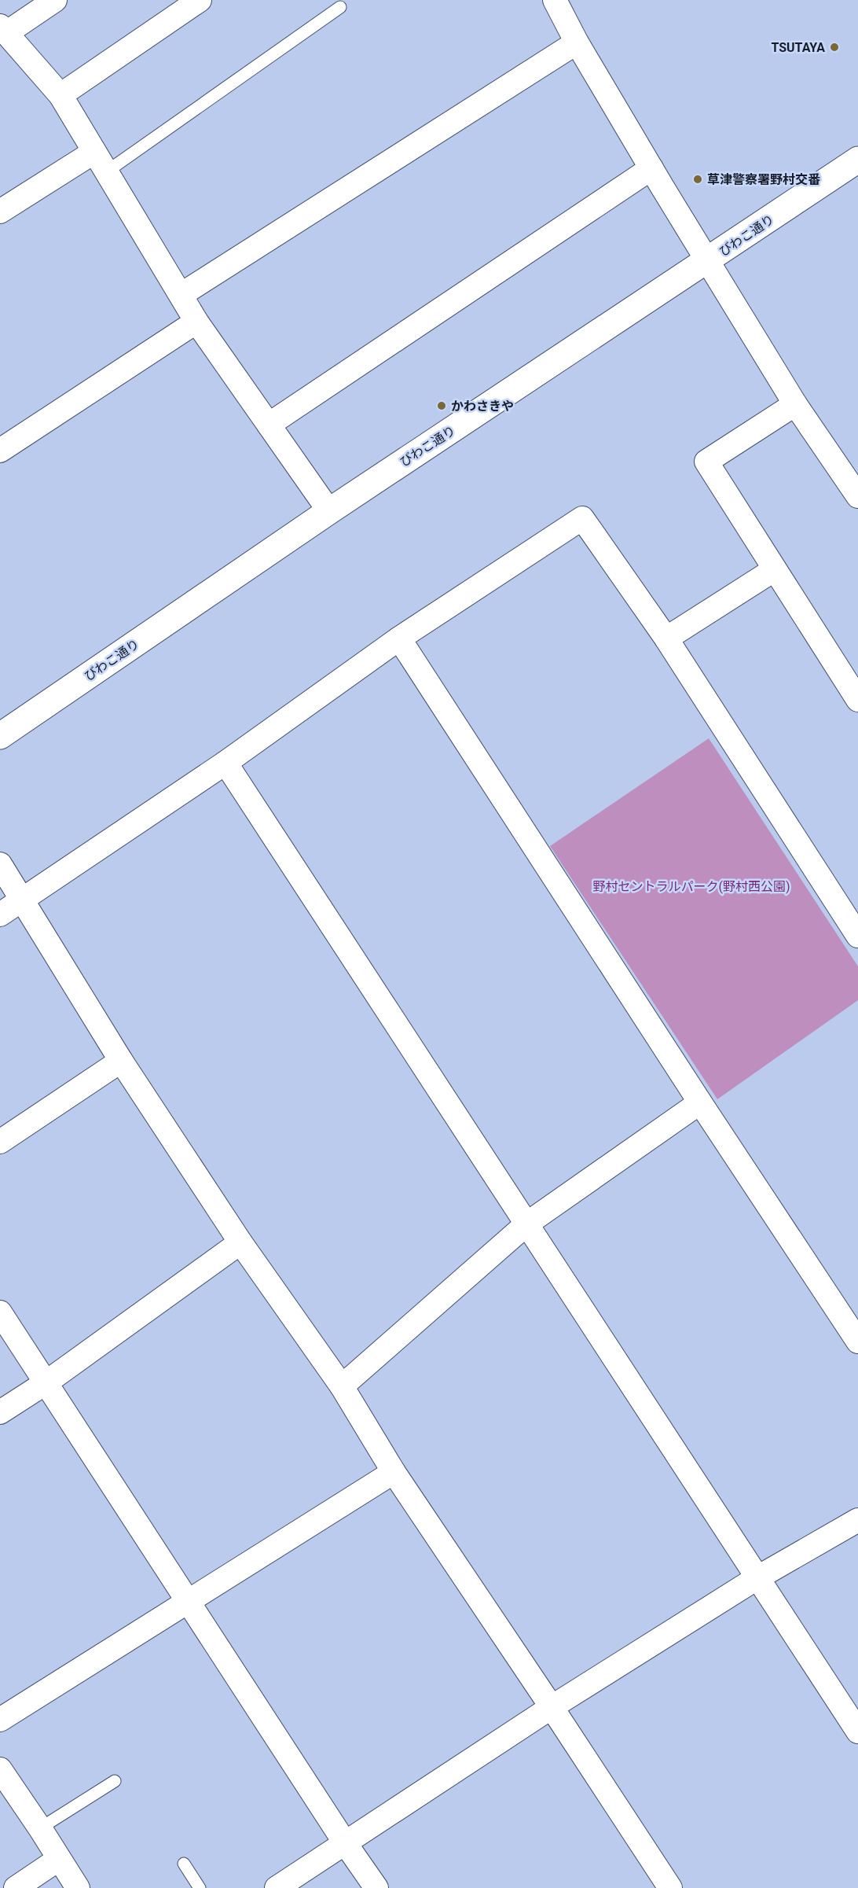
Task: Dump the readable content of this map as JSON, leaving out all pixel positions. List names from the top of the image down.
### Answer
{
  "streets": {
    "street": ["びわこ通り"]
  },
  "parks": ["野村セントラルパーク(野村西公園)"],
  "places": ["TSUTAYA", "草津警察署野村交番", "かわさきや"]
}
